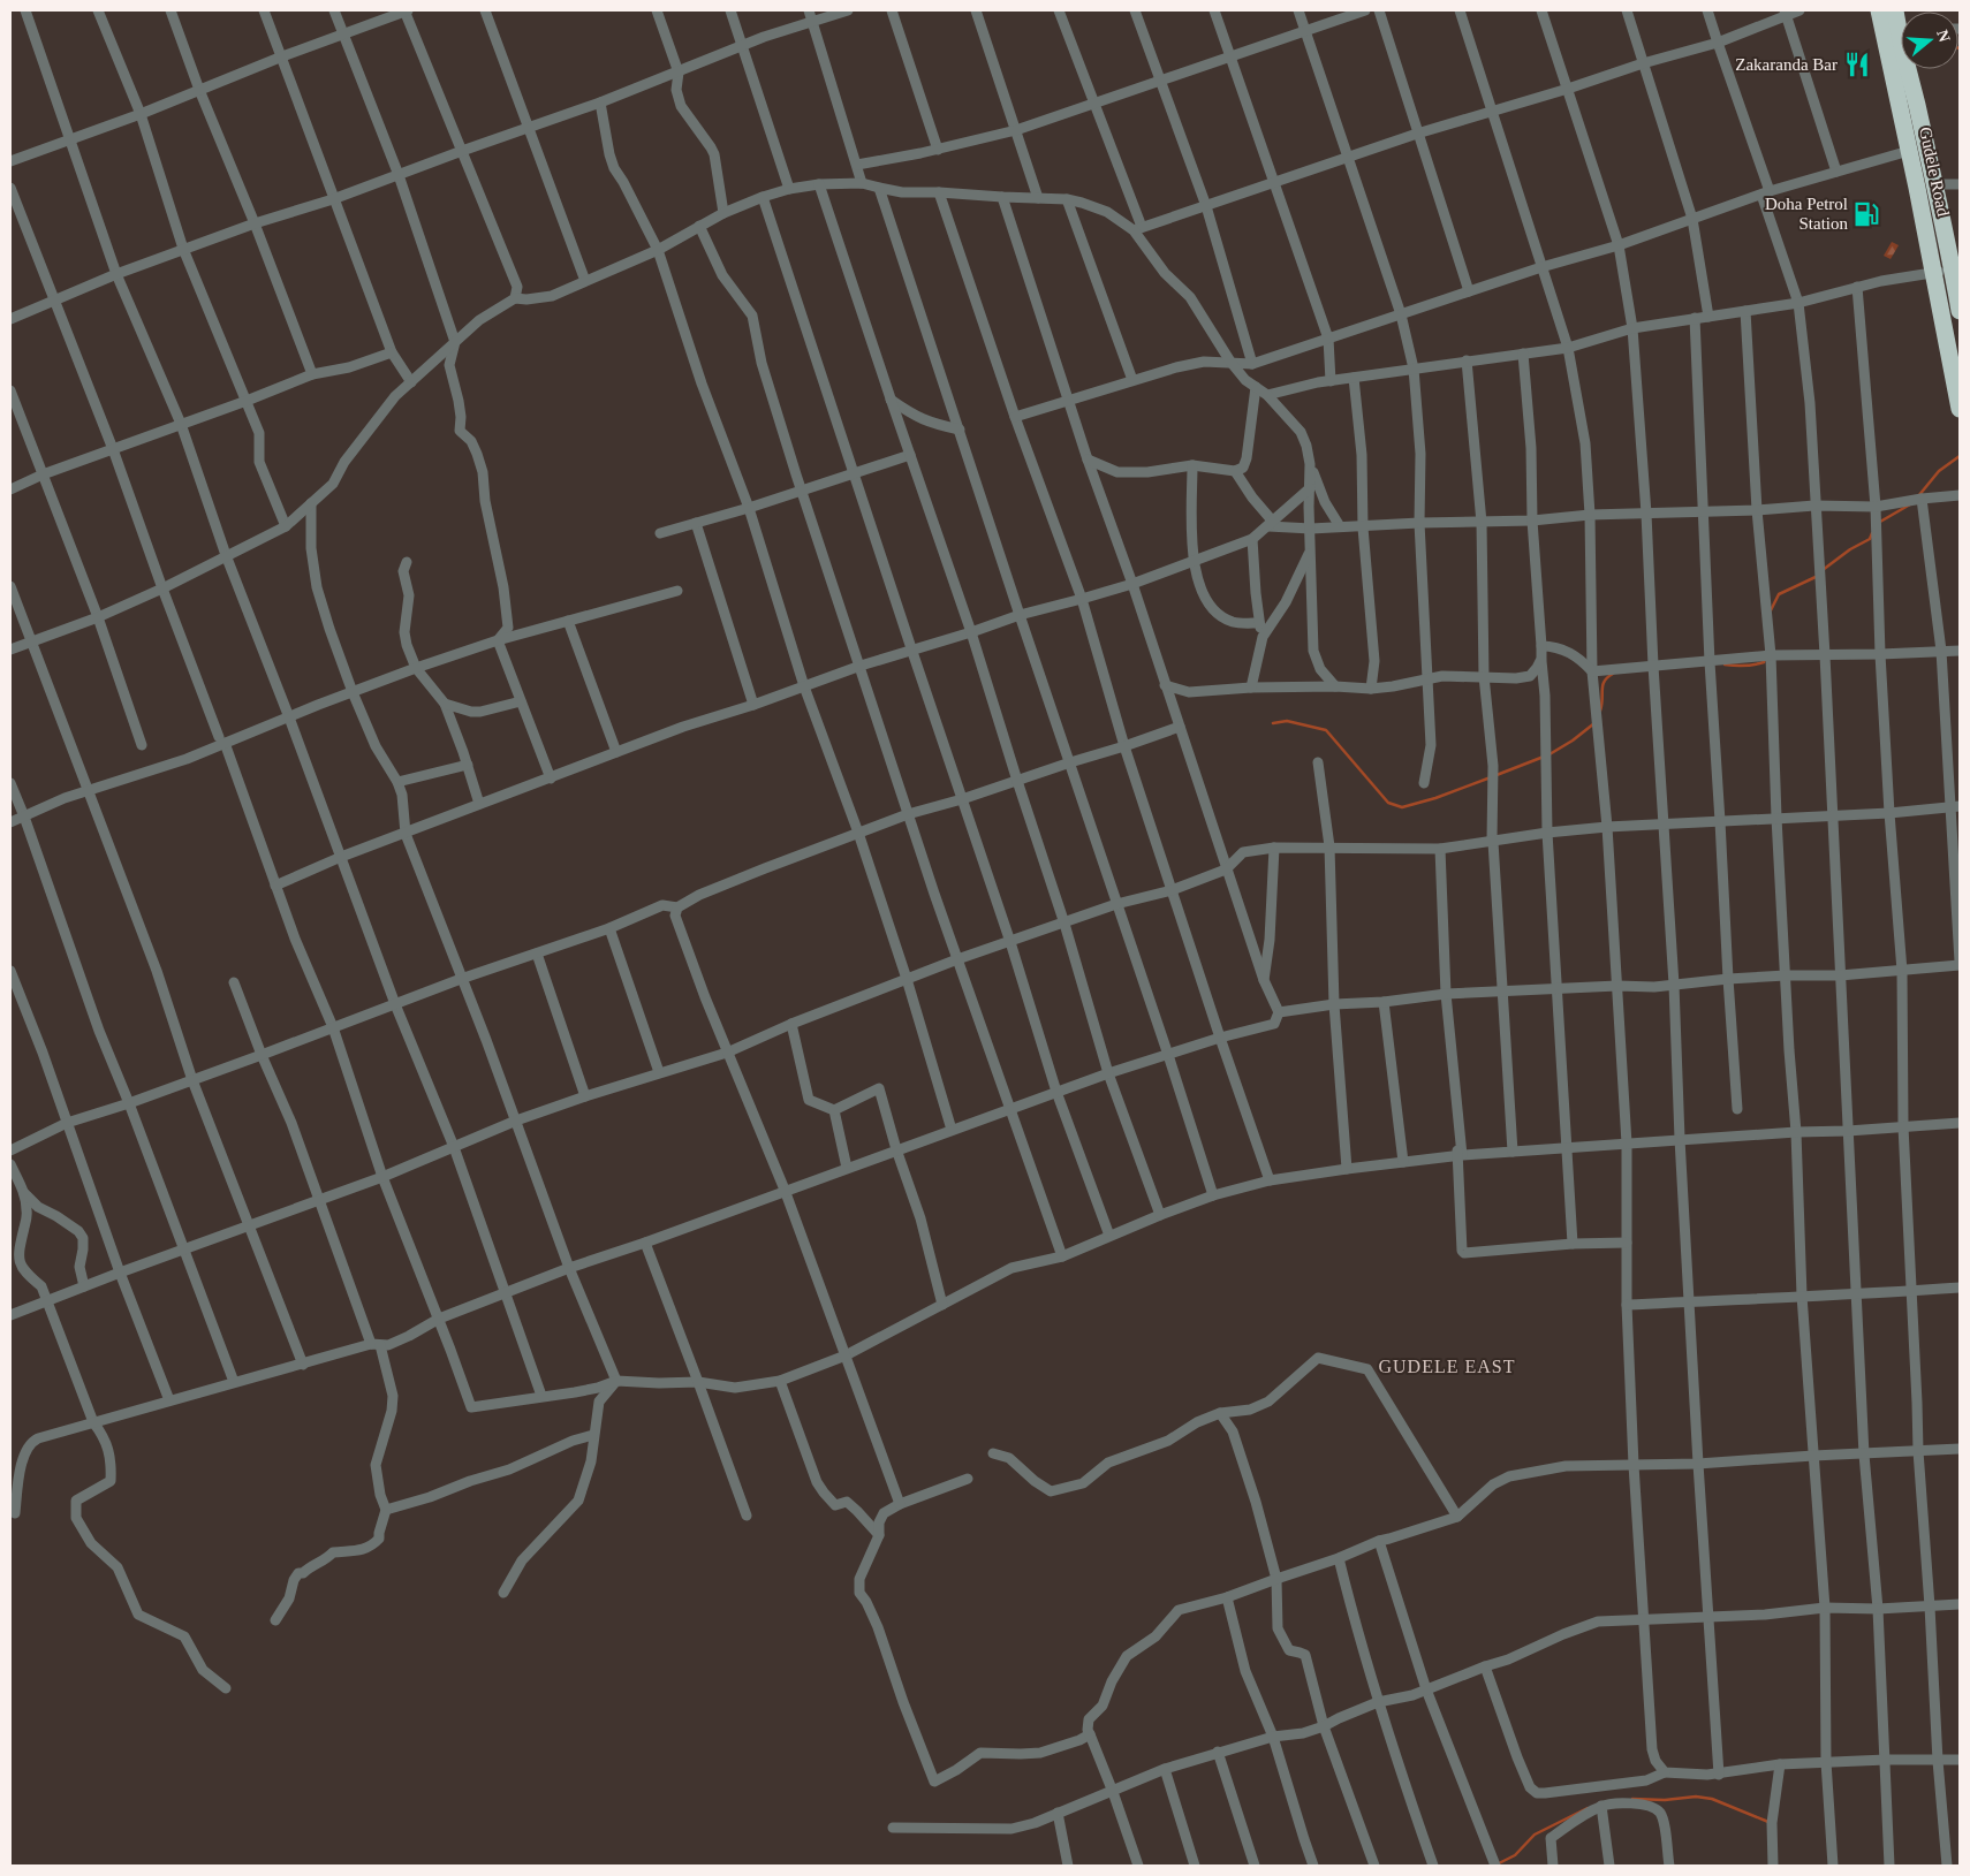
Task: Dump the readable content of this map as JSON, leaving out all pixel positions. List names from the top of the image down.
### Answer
{
  "streets": {
    "highway": ["Gudele Road"]
  },
  "districts": ["GUDELE EAST"],
  "places": {
    "restaurant": ["Zakaranda Bar"],
    "fuel station": ["Doha Petrol Station"]
  },
  "north": "right"
}
